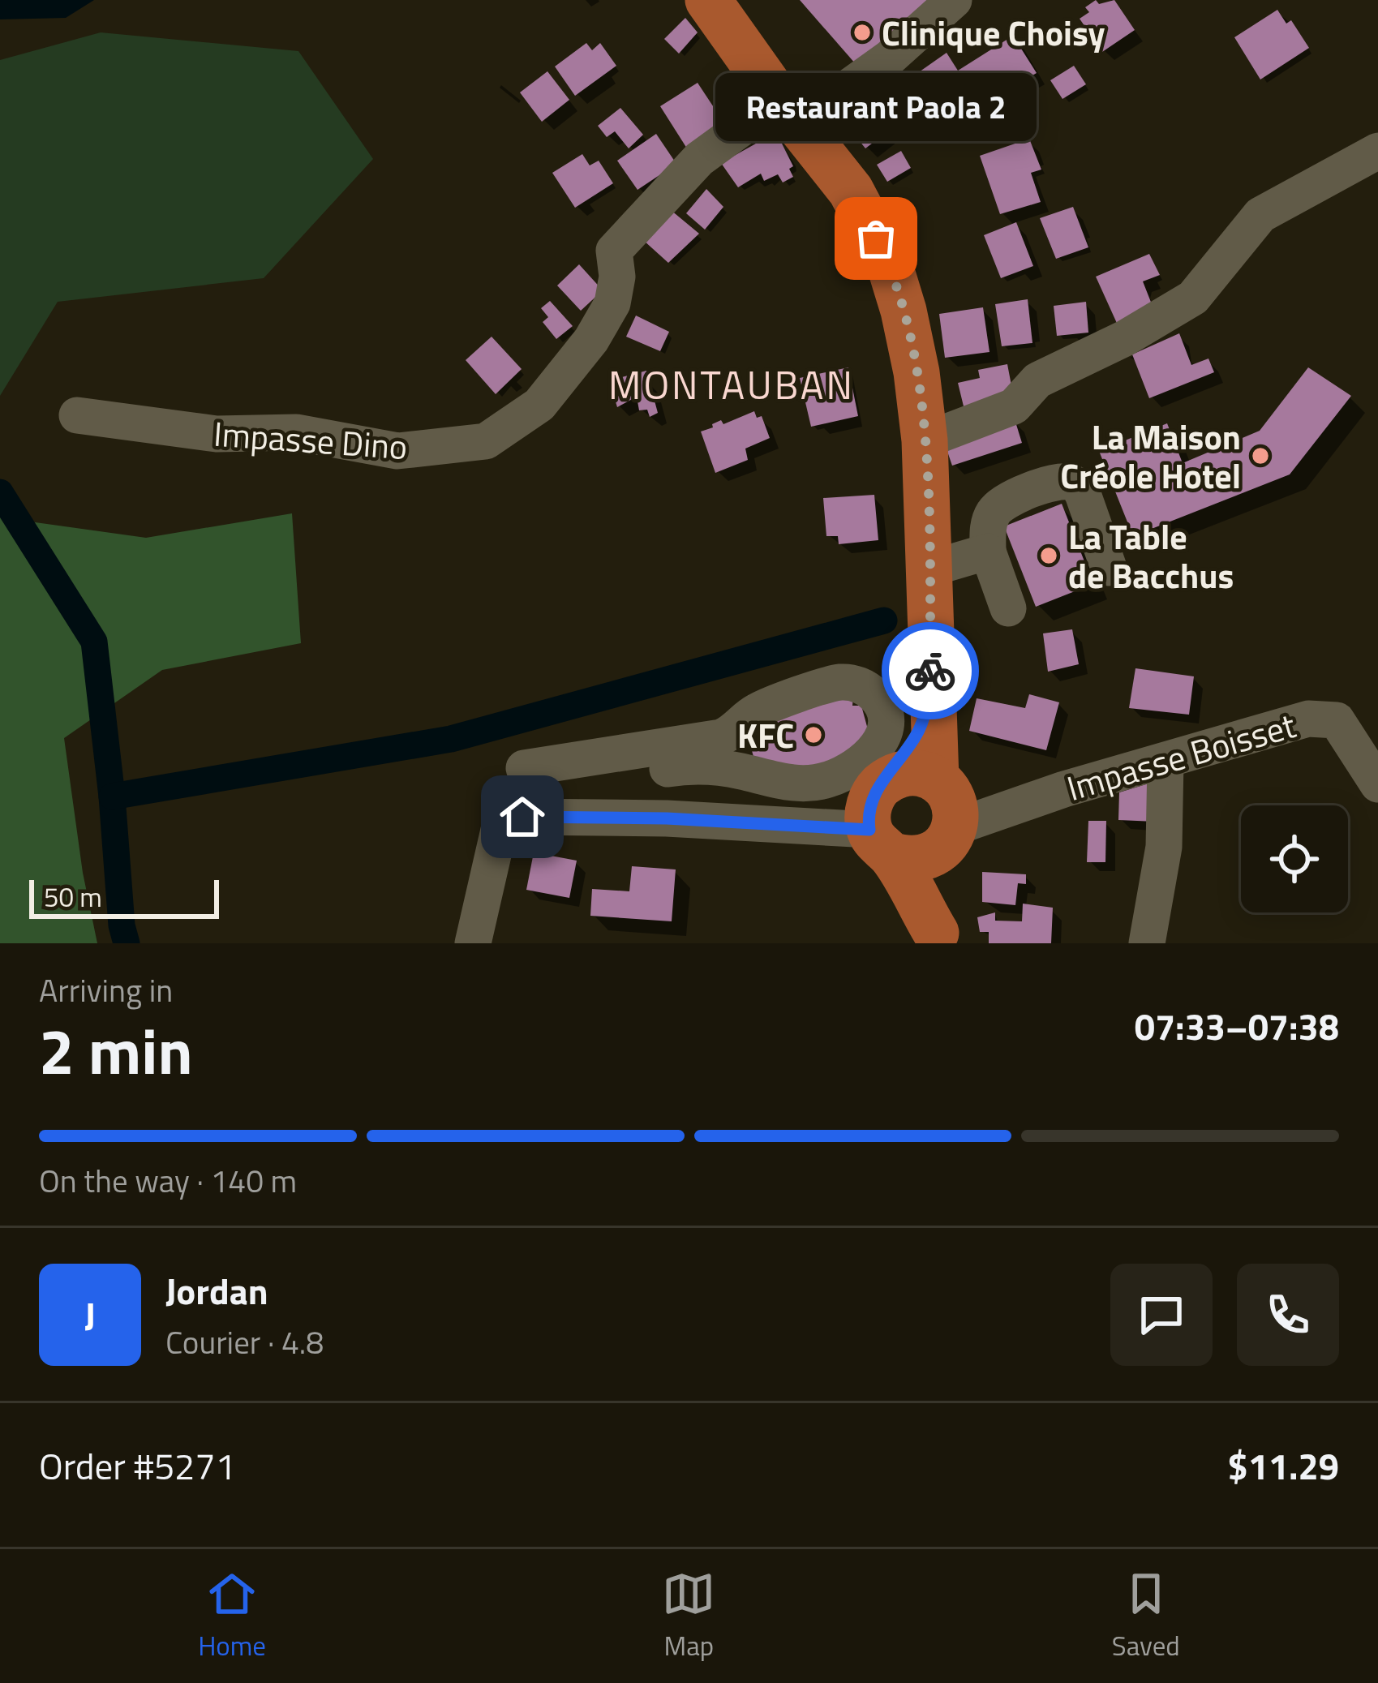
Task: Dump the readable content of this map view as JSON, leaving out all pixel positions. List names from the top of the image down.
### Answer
{
  "streets": {
    "street": ["Impasse Dino", "Impasse Boisset"]
  },
  "districts": ["MONTAUBAN"],
  "places": [
    "Clinique Choisy",
    "Restaurant Paola 2",
    "La Maison Créole Hotel",
    "La Table de Bacchus",
    "KFC"
  ],
  "scale_bar": "50 m",
  "page": {
    "bubble": "Restaurant Paola 2",
    "scale": "50 m",
    "heading": ["2 min", "Arriving in", "07:33–07:38"],
    "panel": [
      "Jordan",
      "Courier · 4.8",
      "Order #5271",
      "$11.29"
    ],
    "bar": "On the way · 140 m",
    "round": "J",
    "tabs": ["Home", "Map", "Saved"]
  }
}
